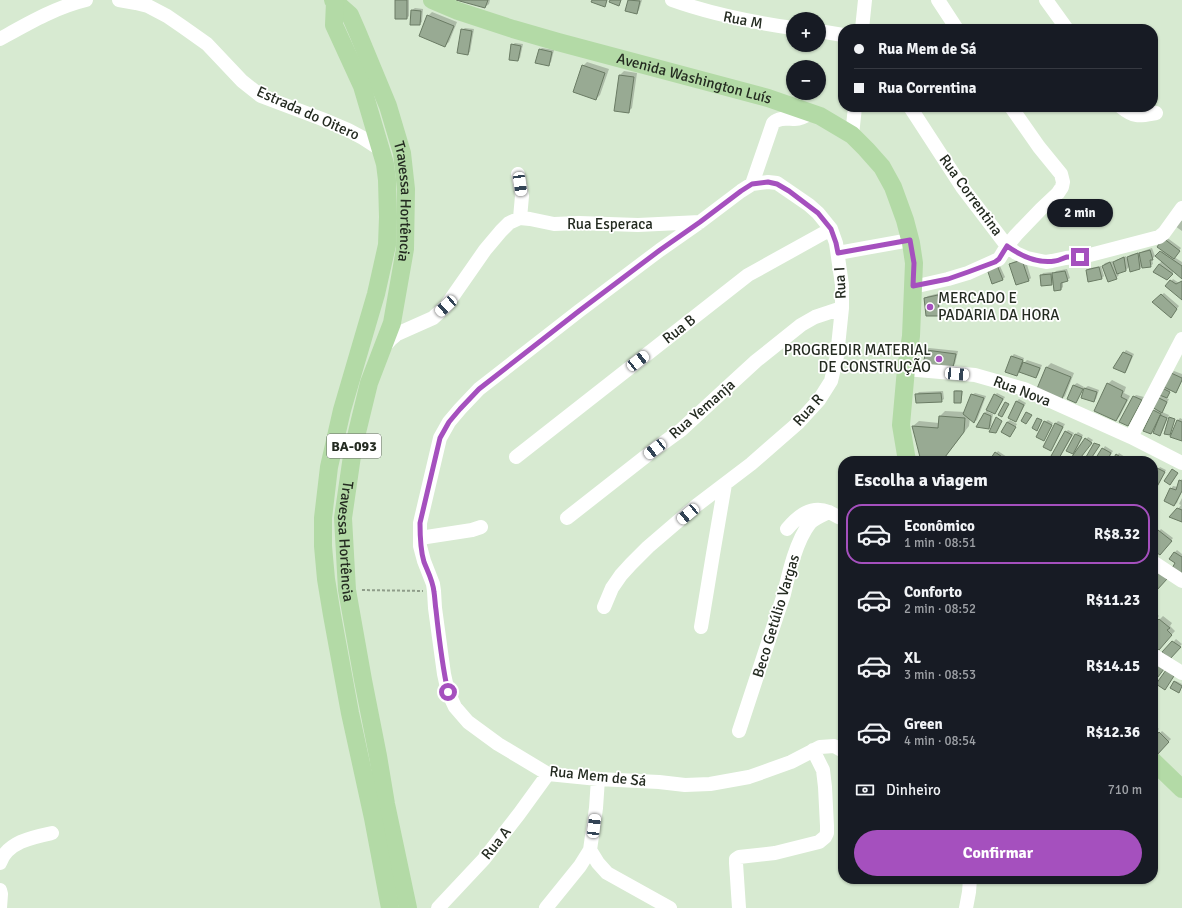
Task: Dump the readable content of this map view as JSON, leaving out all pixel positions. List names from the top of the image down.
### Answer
{
  "streets": {
    "main road": ["Avenida Washington Luís", "Travessa Hortência", "BA-093"],
    "street": [
      "Rua M",
      "Estrada do Oitero",
      "Rua Correntina",
      "Rua Esperaca",
      "Rua I",
      "Rua B",
      "Rua Nova",
      "Rua Yemanja",
      "Rua R",
      "Beco Getúlio Vargas",
      "Rua Mem de Sá",
      "Rua A"
    ]
  },
  "crossings": [
    ["Avenida Washington Luís", "Rua Nova"],
    ["Estrada do Oitero", "Travessa Hortência"],
    ["Rua Esperaca", "Rua Mem de Sá"],
    ["Rua I", "Rua B"],
    ["Rua I", "Rua Yemanja"],
    ["Rua I", "Rua R"],
    ["Rua Yemanja", "Rua R"],
    ["Rua Mem de Sá", "Rua A"]
  ],
  "places": ["MERCADO E PADARIA DA HORA", "PROGREDIR MATERIAL DE CONSTRUÇÃO"],
  "page": {
    "map_buttons": ["+", "−"],
    "banner": ["Rua Mem de Sá", "Rua Correntina"],
    "bubble": "2 min",
    "heading": "Escolha a viagem",
    "list": [
      {
        "name": "Econômico",
        "note": "1 min · 08:51",
        "value": "R$8.32"
      },
      {
        "name": "Conforto",
        "note": "2 min · 08:52",
        "value": "R$11.23"
      },
      {
        "name": "XL",
        "note": "3 min · 08:53",
        "value": "R$14.15"
      },
      {
        "name": "Green",
        "note": "4 min · 08:54",
        "value": "R$12.36"
      }
    ],
    "pay": ["Dinheiro", "710 m"],
    "buttons": "Confirmar"
  }
}
